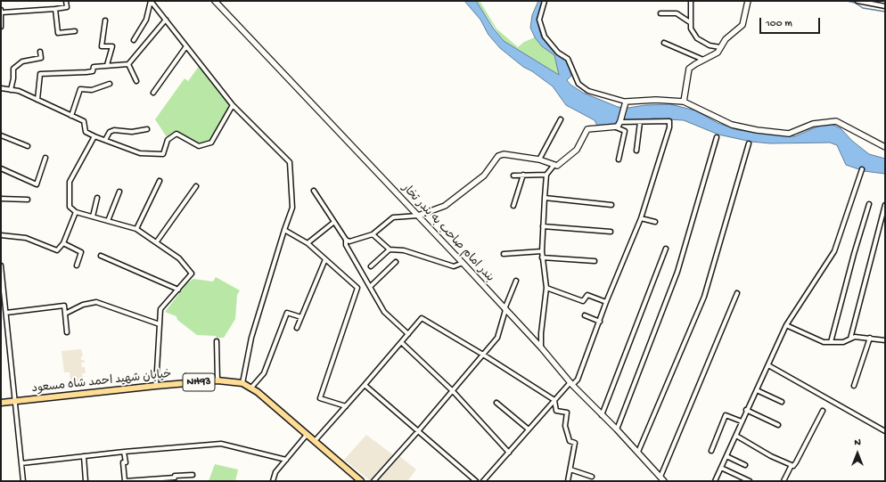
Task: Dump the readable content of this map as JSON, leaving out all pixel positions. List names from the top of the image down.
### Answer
{
  "streets": {
    "main road": ["خیابان شهید احمد شاه مسعود", "NH93"],
    "street": ["بندر امام صاحب به بندر تخار"]
  },
  "scale_bar": "100 m",
  "north": "top"
}
